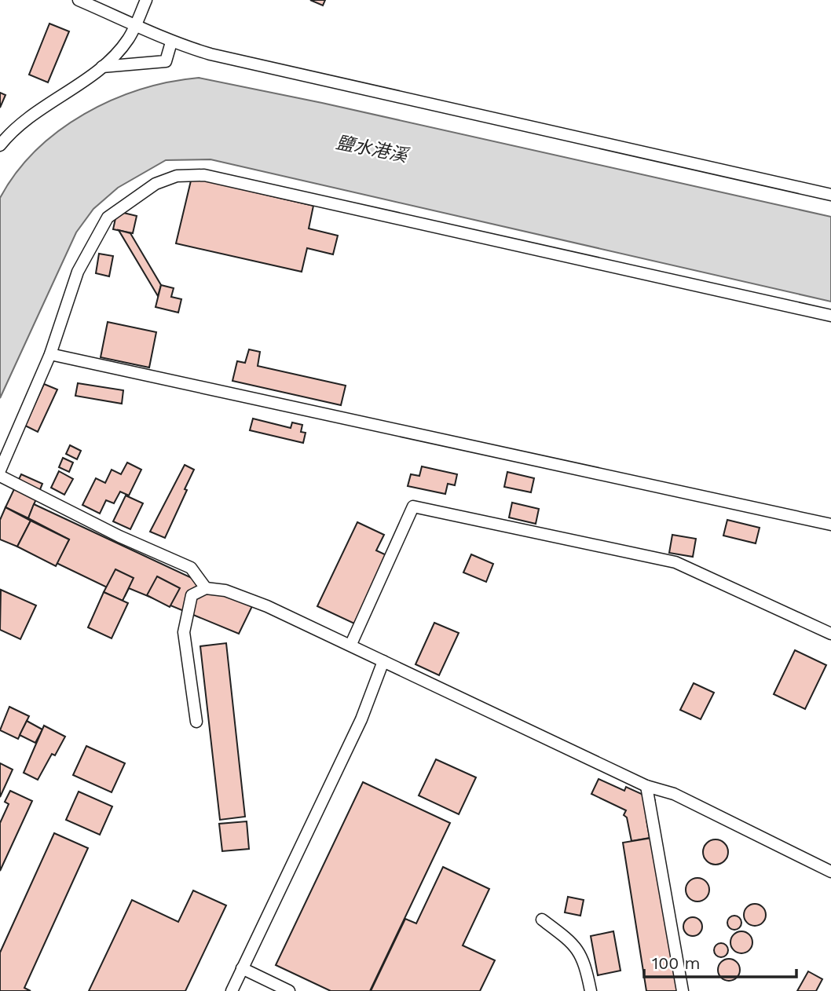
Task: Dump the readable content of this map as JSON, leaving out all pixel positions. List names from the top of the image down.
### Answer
{
  "water": ["鹽水港溪"],
  "scale_bar": "100 m"
}
